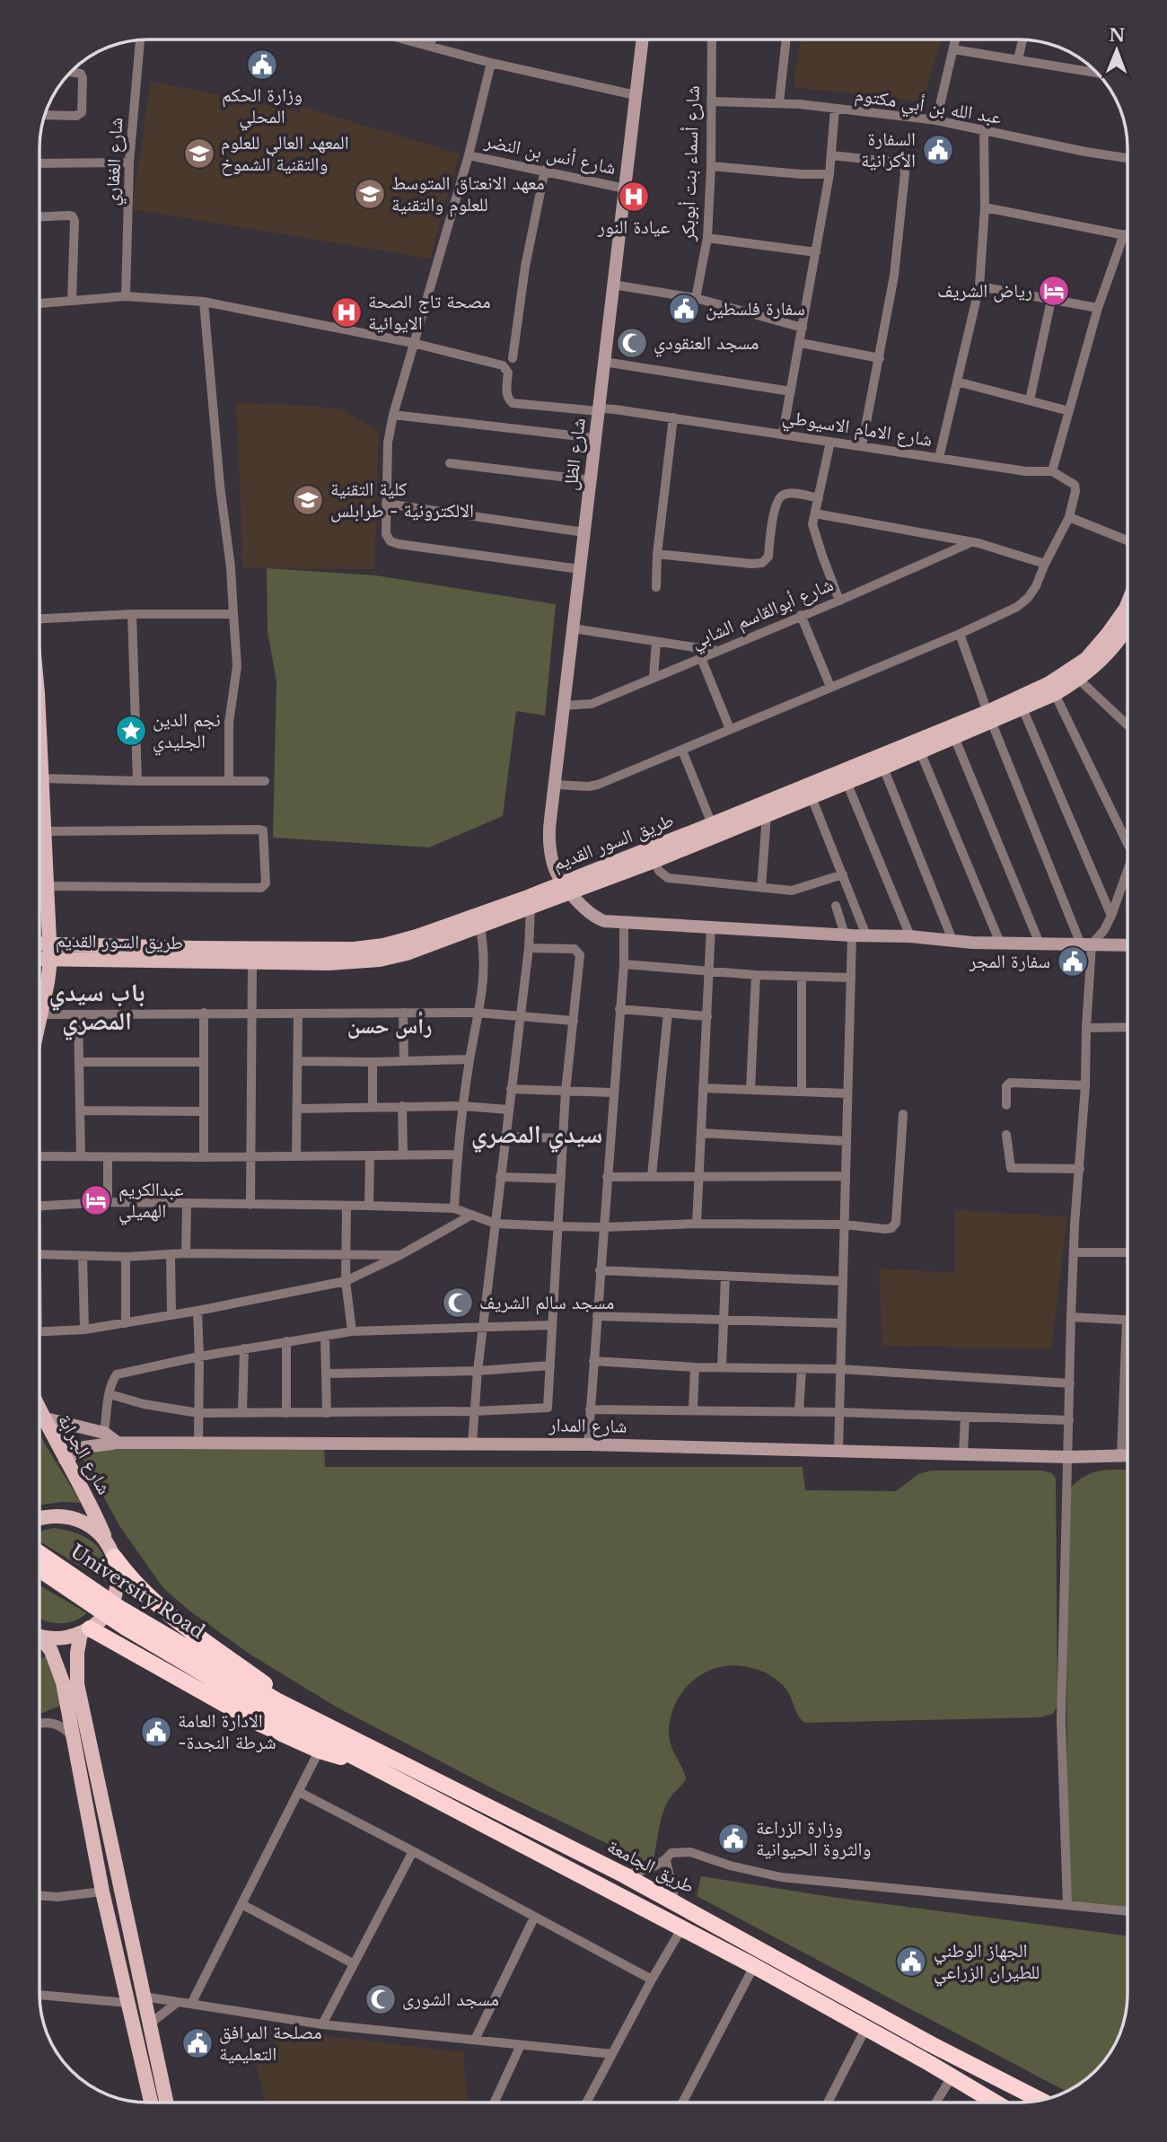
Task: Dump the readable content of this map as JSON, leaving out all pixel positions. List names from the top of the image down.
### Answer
{
  "streets": {
    "highway": ["University Road", "طريق الجامعة"],
    "main road": ["طريق السور القديم", "شارع الجرابة"],
    "street": [
      "عبد الله بن أبي مكتوم",
      "شارع أنس بن النضر",
      "شارع الغفاري",
      "شارع أسماء بنت أبوبكر",
      "شارع الامام الاسيوطي",
      "شارع الظل",
      "شارع أبوالقاسم الشابي",
      "شارع المدار"
    ]
  },
  "crossings": [
    ["عبد الله بن أبي مكتوم", "شارع أسماء بنت أبوبكر"],
    ["شارع أنس بن النضر", "شارع الظل"],
    ["شارع الامام الاسيوطي", "شارع الظل"],
    ["شارع الظل", "شارع أبوالقاسم الشابي"],
    ["شارع الظل", "طريق السور القديم"],
    ["شارع المدار", "شارع الجرابة"],
    ["University Road", "طريق الجامعة"]
  ],
  "districts": ["باب سيدي المصري", "رأس حسن", "سيدي المصري"],
  "places": {
    "public building": [
      "وزارة الحكم المحلي",
      "السفارة الأكرانية",
      "سفارة فلسطين",
      "سفارة المجر",
      "الادارة العامة -شرطة النجدة",
      "وزارة الزراعة والثروة الحيوانية",
      "الجهاز الوطني للطيران الزراعي",
      "مصلحة المرافق التعليمية"
    ],
    "school or university": ["المعهد العالي للعلوم والتقنية الشموخ", "معهد الانعتاق المتوسط للعلوم والتقنية", "كلية التقنية الالكترونية - طرابلس"],
    "hospital": ["عيادة النور", "مصحة تاج الصحة الايوائية"],
    "hotel": ["رياض الشريف", "عبدالكريم الهميلي"],
    "mosque": ["مسجد العنقودي", "مسجد سالم الشريف", "مسجد الشورى"],
    "place": ["نجم الدين الجليدي"]
  },
  "north": "top"
}
